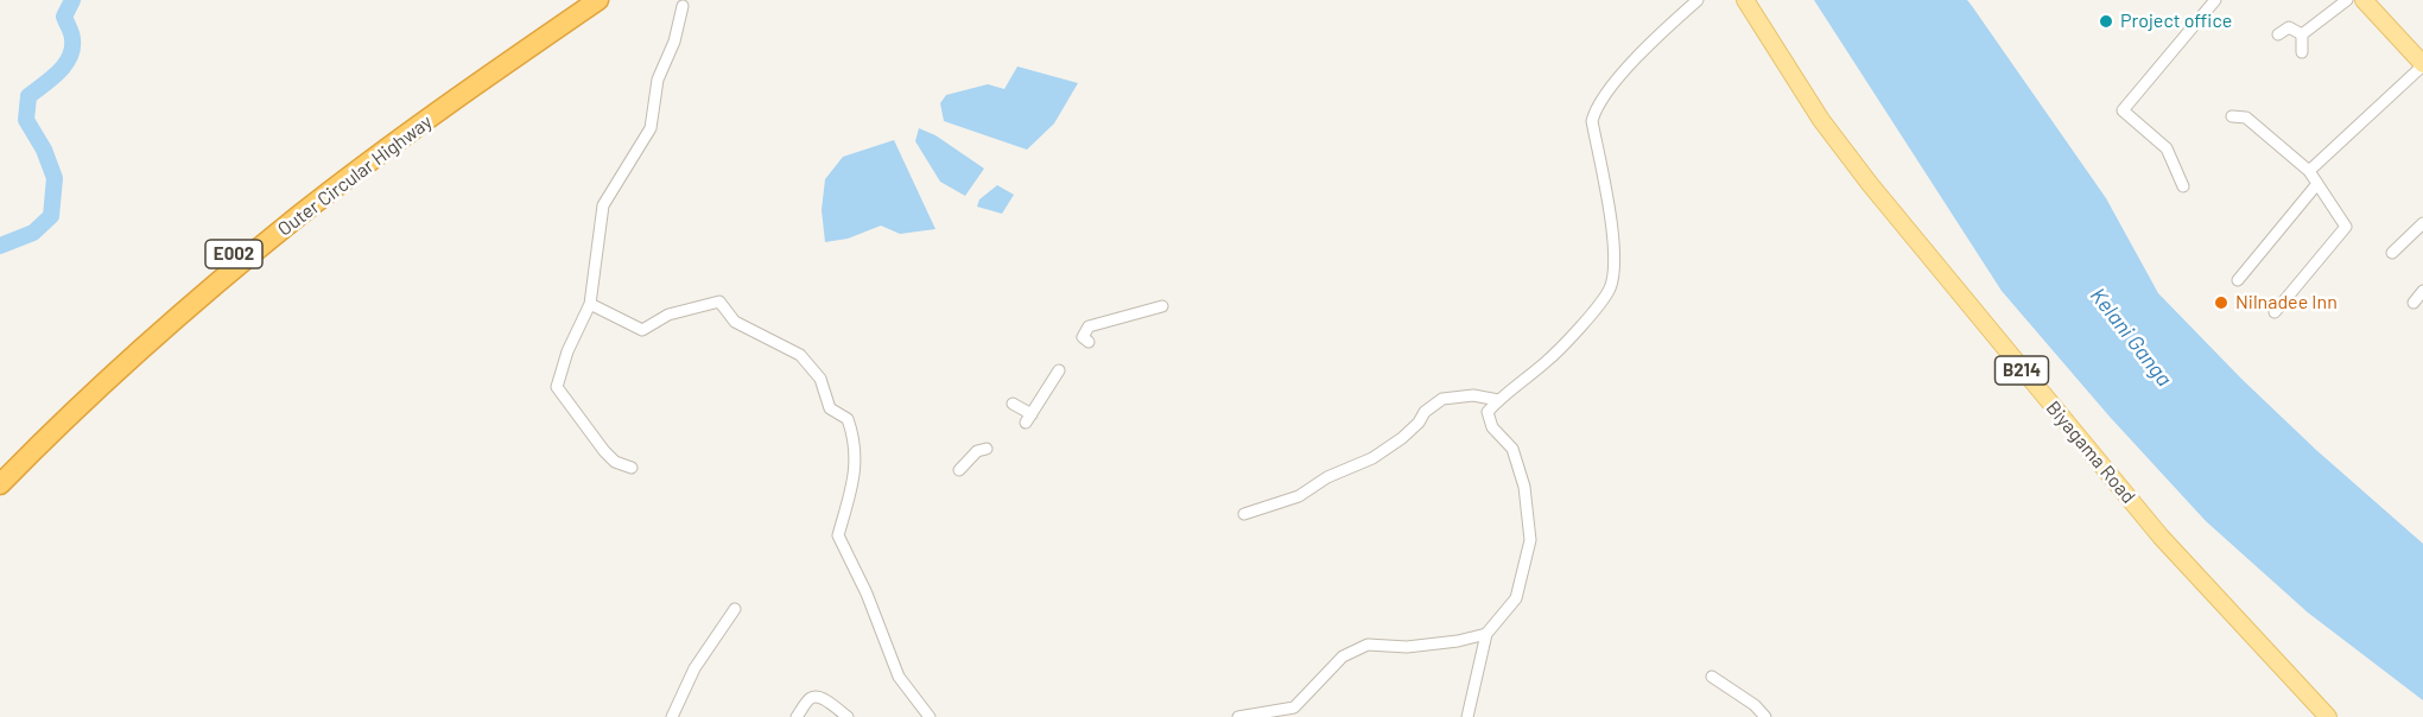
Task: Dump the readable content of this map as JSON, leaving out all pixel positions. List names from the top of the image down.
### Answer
{
  "streets": {
    "highway": ["Outer Circular Highway", "E002"],
    "main road": ["B214", "Biyagama Road"]
  },
  "water": ["Kelani Ganga"],
  "places": ["Project office", "Nilnadee Inn"]
}
